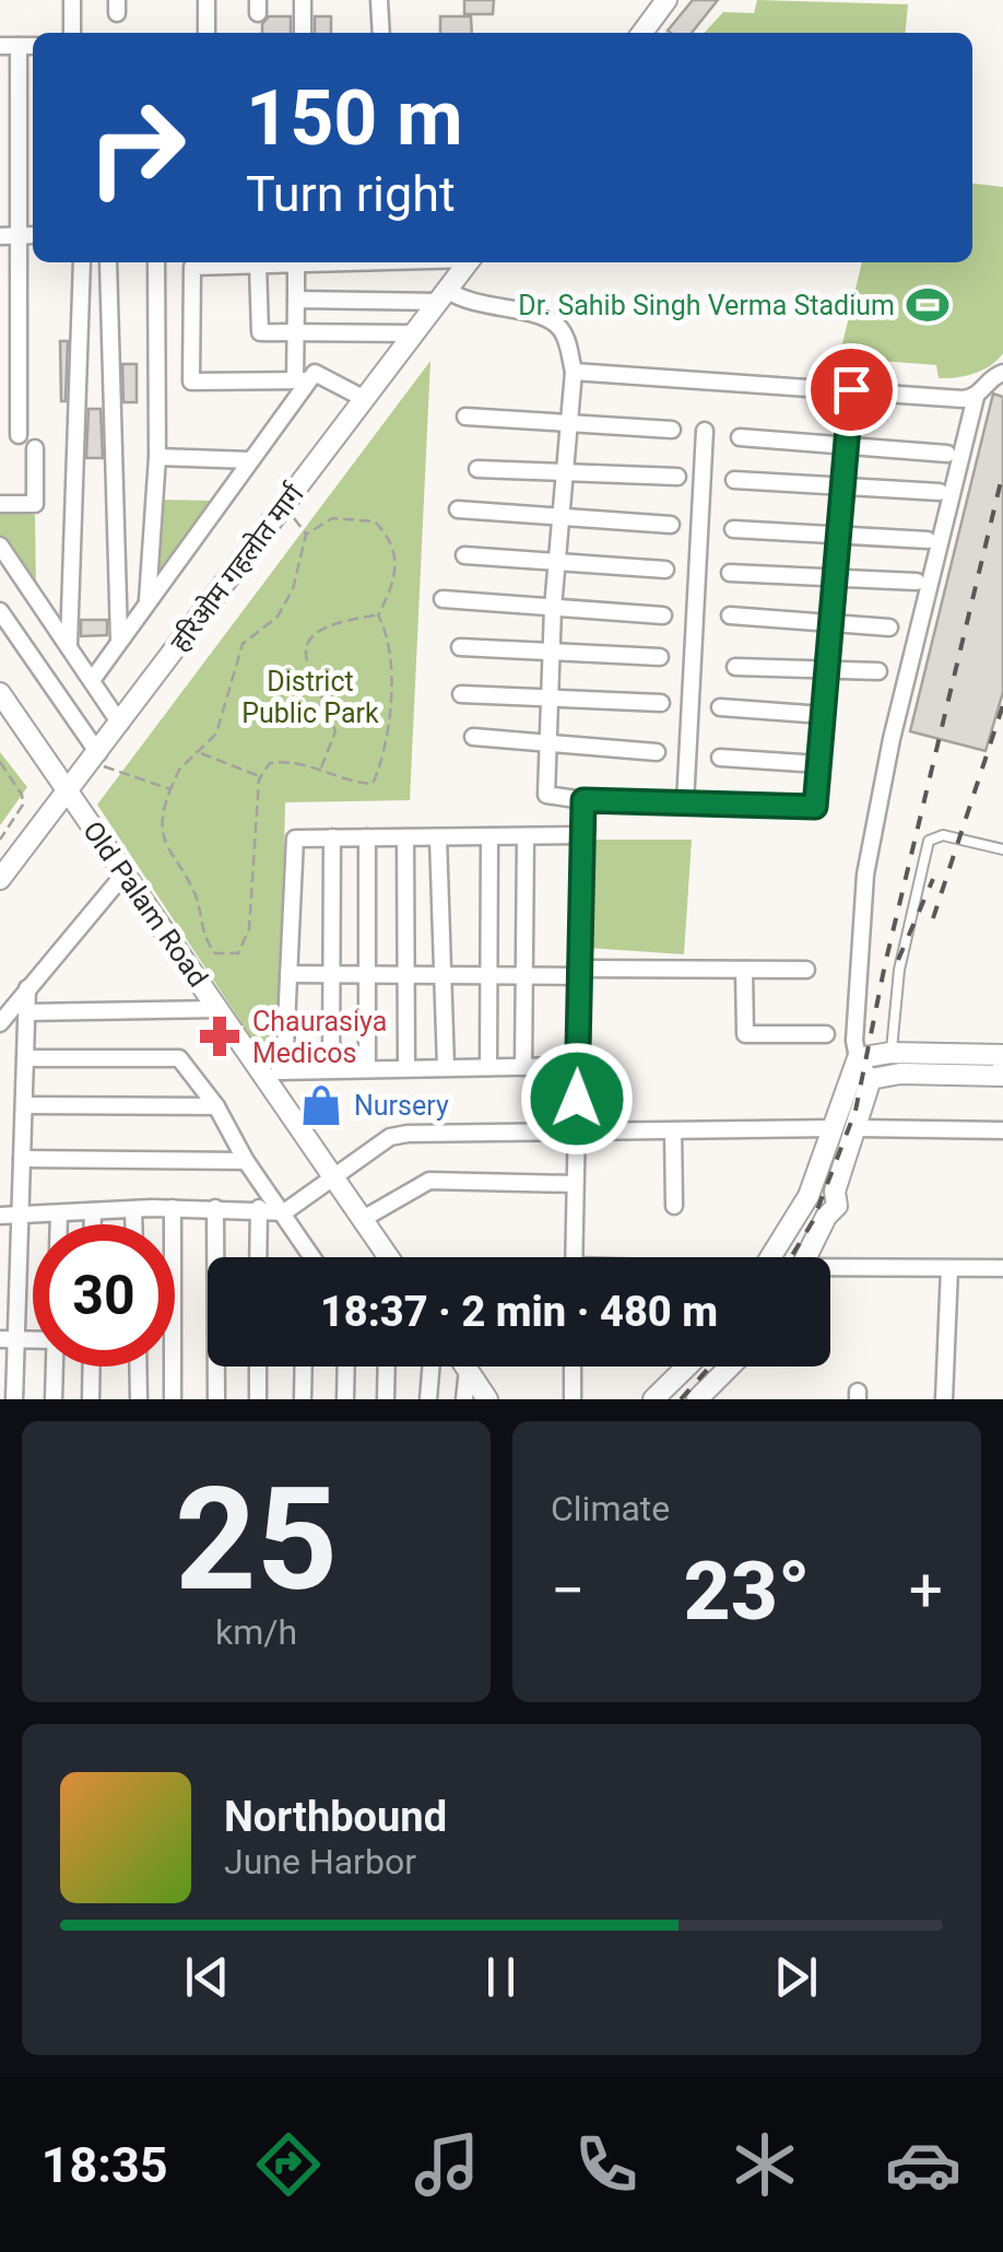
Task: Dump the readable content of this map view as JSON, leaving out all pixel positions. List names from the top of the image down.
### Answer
{
  "streets": {
    "street": ["हरिओम गहलोत मार्ग", "Old Palam Road"]
  },
  "crossings": [
    ["हरिओम गहलोत मार्ग", "Old Palam Road"]
  ],
  "parks": ["District Public Park"],
  "places": {
    "sports": ["Dr. Sahib Singh Verma Stadium"],
    "pharmacy": ["Chaurasiya Medicos"],
    "shop": ["Nursery"]
  },
  "page": {
    "turn": ["150 m", "Turn right"],
    "limit": "30",
    "trip": "18:37 · 2 min · 480 m",
    "tile": [
      ["25", "km/h"],
      "Climate"
    ],
    "heat": ["−", "23°", "+"],
    "song": ["Northbound", "June Harbor"],
    "tabs": "18:35"
  }
}
